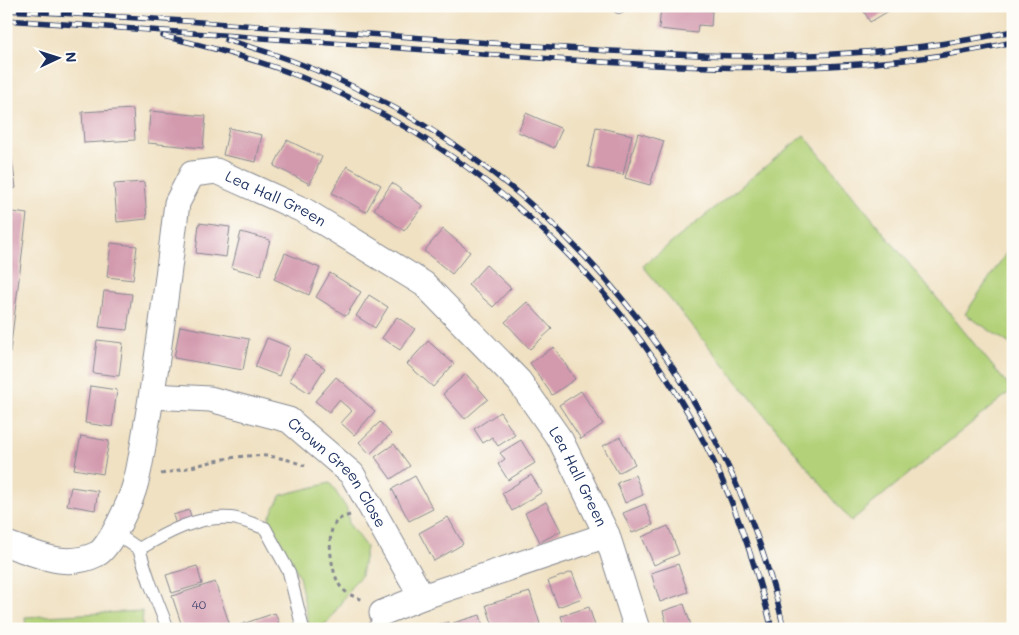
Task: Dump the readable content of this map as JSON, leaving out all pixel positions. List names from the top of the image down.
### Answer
{
  "streets": {
    "street": ["Lea Hall Green", "Crown Green Close"]
  },
  "crossings": [
    ["Lea Hall Green", "Crown Green Close"]
  ],
  "house_numbers": ["40"],
  "north": "right"
}
